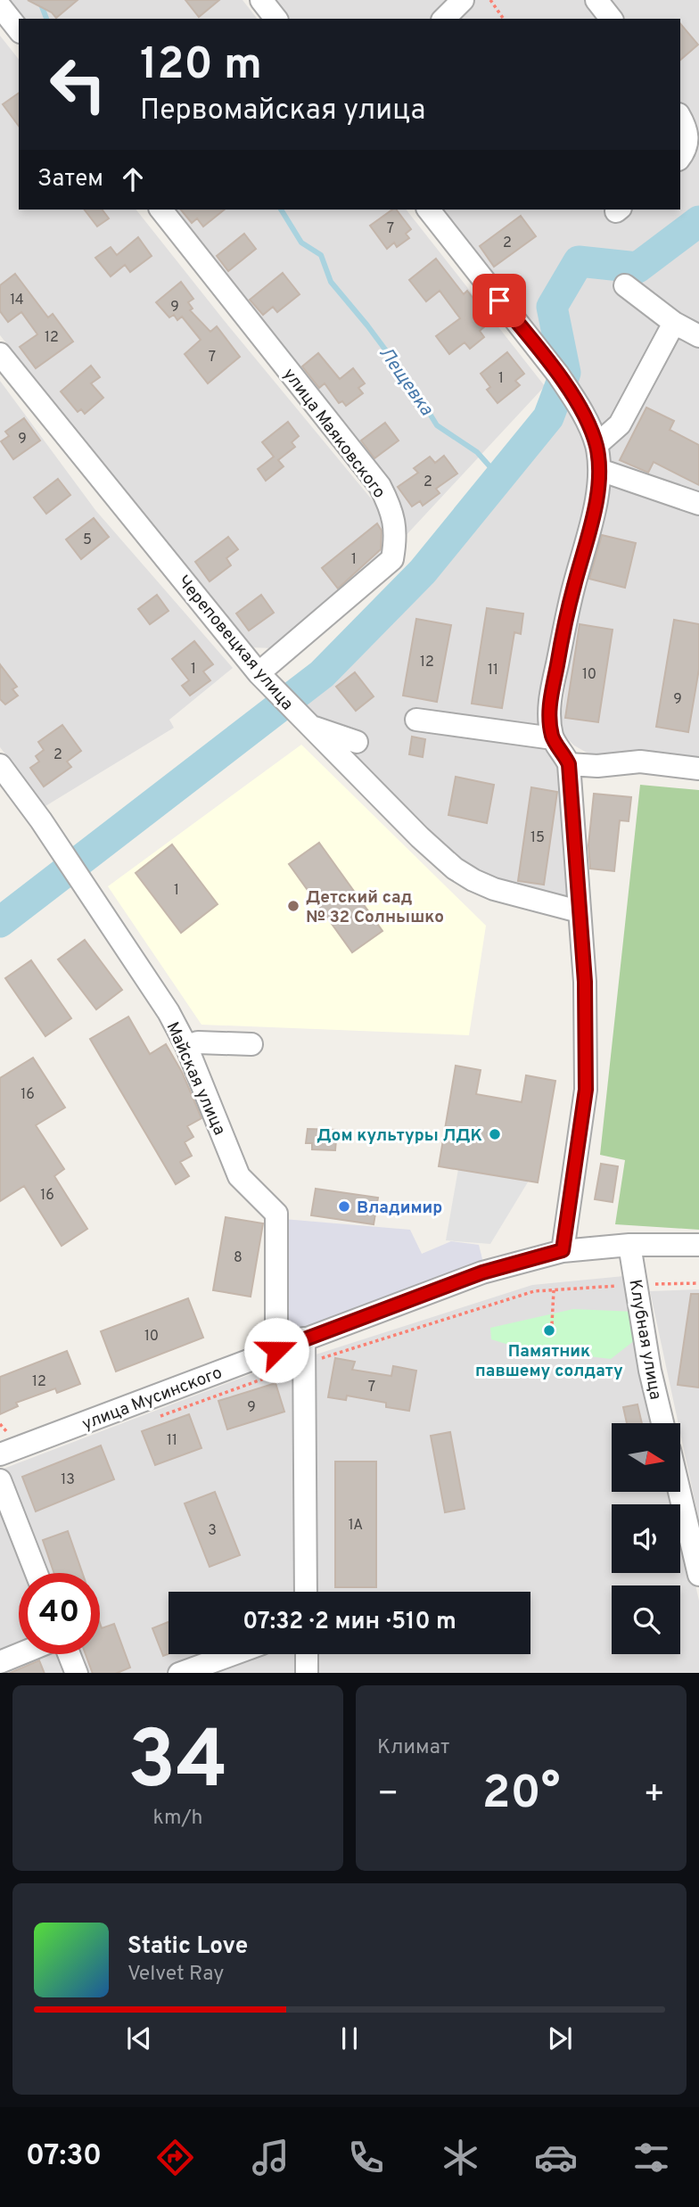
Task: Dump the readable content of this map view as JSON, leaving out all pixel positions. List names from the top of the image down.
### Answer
{
  "streets": {
    "street": [
      "улица Маяковского",
      "Череповецкая улица",
      "Майская улица",
      "Клубная улица",
      "улица Мусинского"
    ]
  },
  "crossings": [
    ["улица Маяковского", "Череповецкая улица"],
    ["Майская улица", "улица Мусинского"],
    ["Клубная улица", "улица Мусинского"]
  ],
  "water": ["Лещевка"],
  "places": [
    "Детский сад № 32 Солнышко",
    "Дом культуры ЛДК",
    "Владимир",
    "Памятник павшему солдату"
  ],
  "house_numbers": [
    "7",
    "2",
    "14",
    "9",
    "12",
    "7",
    "1",
    "9",
    "2",
    "5",
    "1",
    "12",
    "1",
    "11",
    "10",
    "9",
    "2",
    "15",
    "1",
    "16",
    "16",
    "8",
    "10",
    "12",
    "7",
    "9",
    "11",
    "13",
    "1А",
    "3"
  ],
  "north": "right",
  "page": {
    "turn": ["120 m", "Первомайская улица"],
    "then": "Затем",
    "limit": "40",
    "trip": "07:32 · 2 мин · 510 m",
    "tile": [
      ["34", "km/h"],
      "Климат"
    ],
    "heat": ["−", "20°", "+"],
    "song": ["Static Love", "Velvet Ray"],
    "tabs": "07:30"
  }
}
